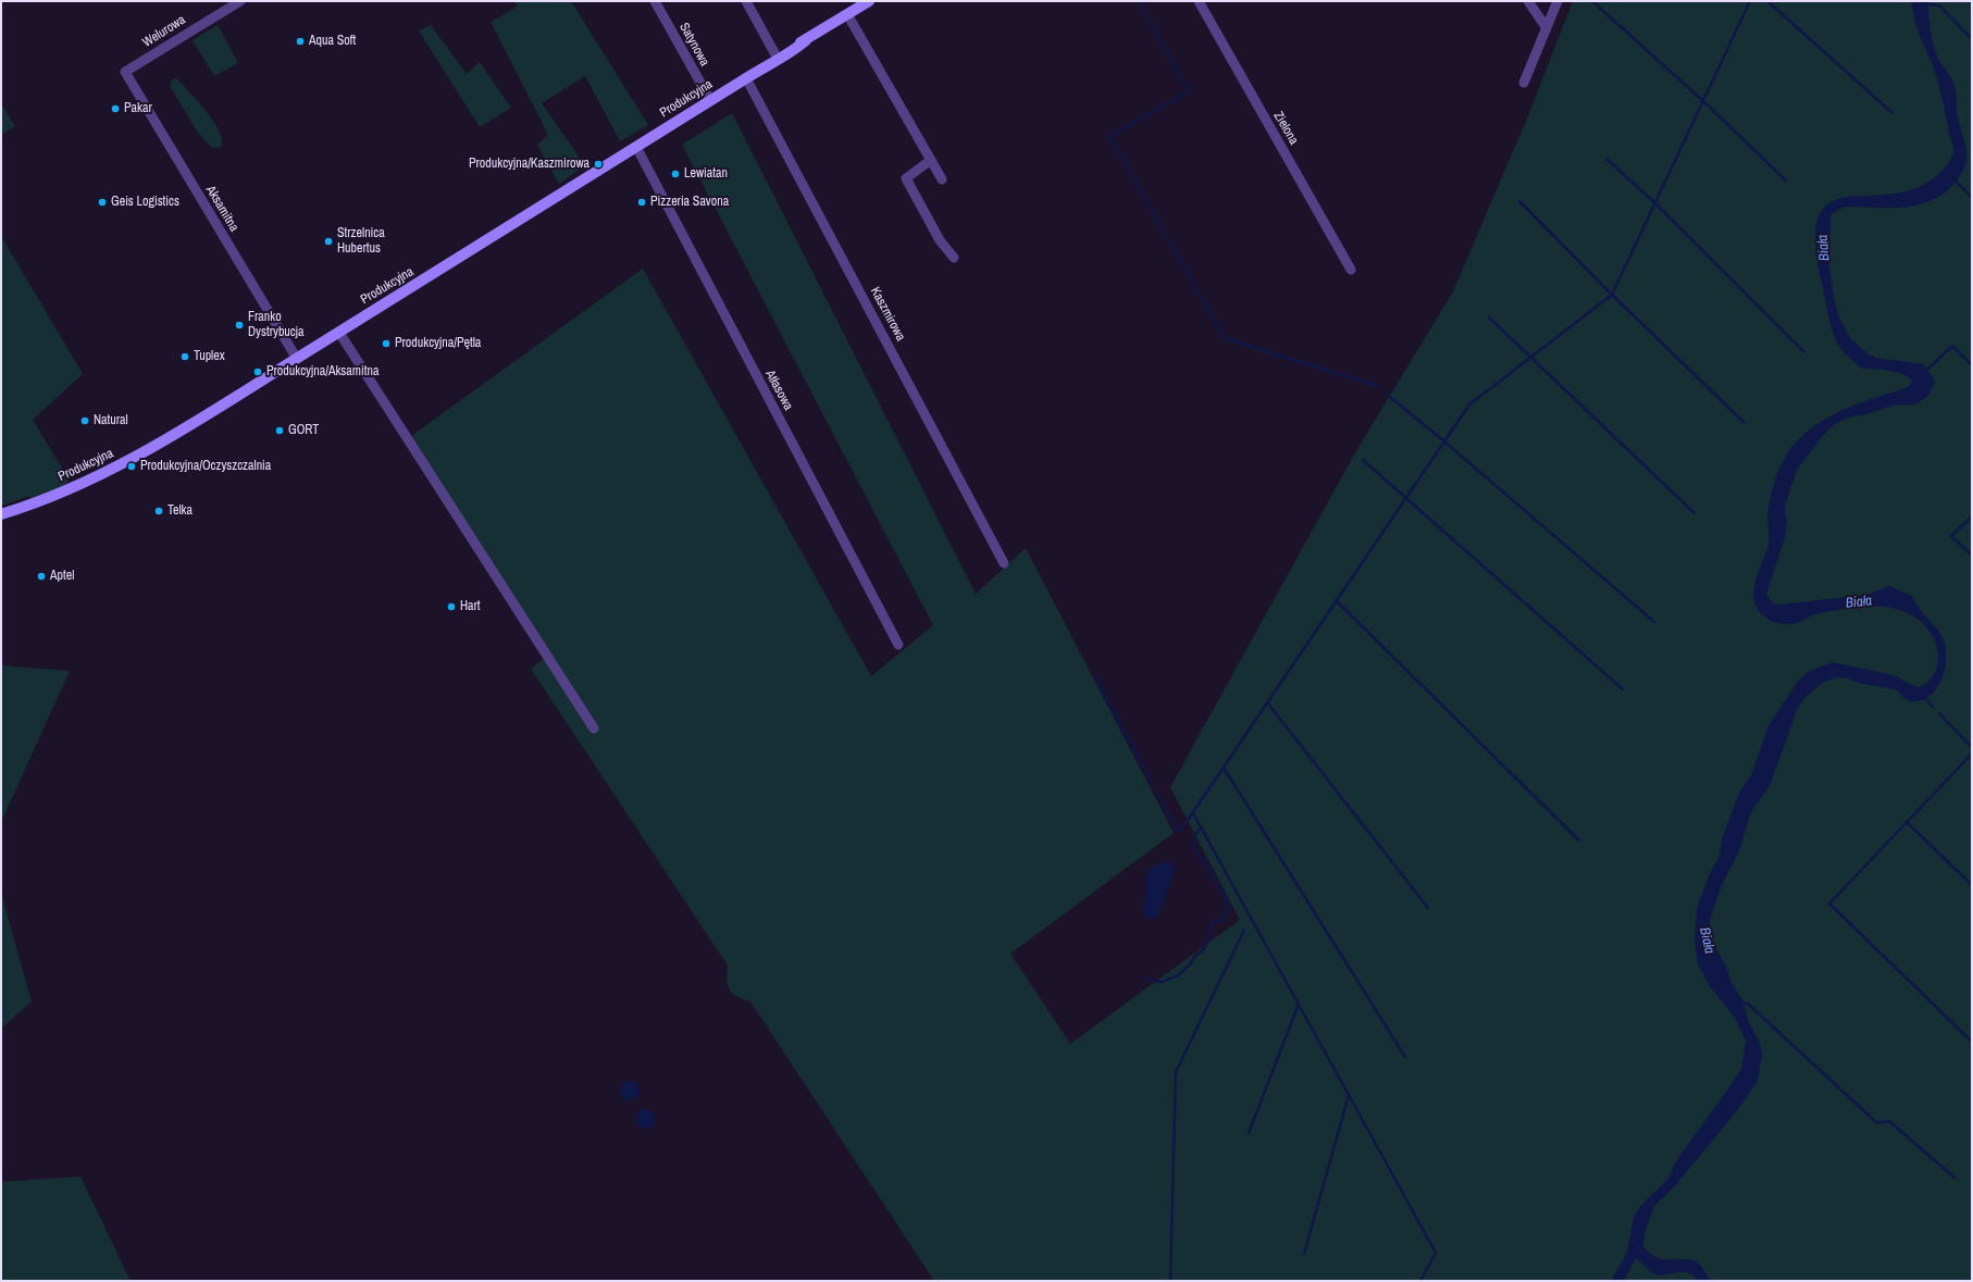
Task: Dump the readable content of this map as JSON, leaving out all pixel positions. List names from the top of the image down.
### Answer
{
  "streets": {
    "street": [
      "Welurowa",
      "Satynowa",
      "Produkcyjna",
      "Zielona",
      "Aksamitna",
      "Kaszmirowa",
      "Atłasowa"
    ]
  },
  "crossings": [
    ["Welurowa", "Aksamitna"],
    ["Satynowa", "Produkcyjna"],
    ["Produkcyjna", "Aksamitna"],
    ["Produkcyjna", "Kaszmirowa"],
    ["Produkcyjna", "Atłasowa"]
  ],
  "water": ["Biała"],
  "places": [
    "Aqua Soft",
    "Pakar",
    "Produkcyjna/Kaszmirowa",
    "Lewiatan",
    "Geis Logistics",
    "Pizzeria Savona",
    "Strzelnica Hubertus",
    "Franko Dystrybucja",
    "Produkcyjna/Pętla",
    "Tuplex",
    "Produkcyjna/Aksamitna",
    "Natural",
    "GORT",
    "Produkcyjna/Oczyszczalnia",
    "Telka",
    "Aptel",
    "Hart"
  ]
}
